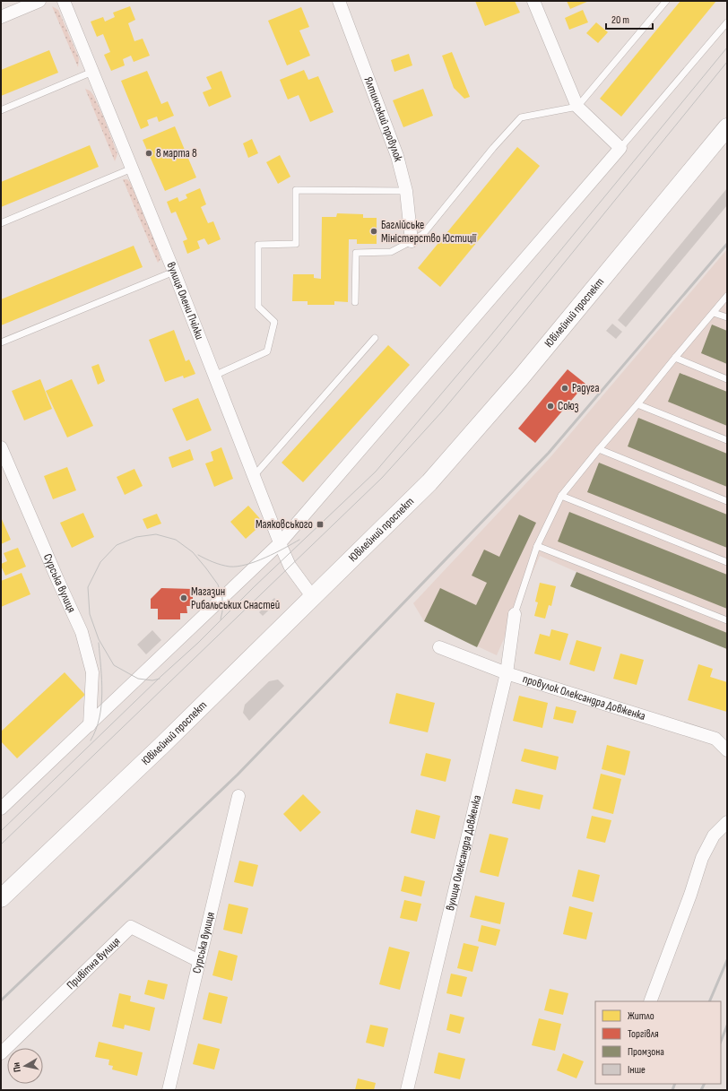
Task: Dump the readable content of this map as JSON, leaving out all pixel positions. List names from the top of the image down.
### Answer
{
  "streets": {
    "main road": ["Ювілейний проспект"],
    "street": [
      "Ялтинський провулок",
      "вулиця Олени Пчілки",
      "Сурська вулиця",
      "провулок Олександра Довженка",
      "вулиця Олександра Довженка",
      "Привітна вулиця"
    ]
  },
  "crossings": [
    ["вулиця Олени Пчілки", "Ювілейний проспект"],
    ["Сурська вулиця", "Привітна вулиця"],
    ["провулок Олександра Довженка", "вулиця Олександра Довженка"]
  ],
  "places": {
    "other": [
      "8 марта 8",
      "Баглійське Міністерство Юстиції",
      "Радуга",
      "Союз",
      "Магазин Рибальських Снастей"
    ],
    "transit": ["Маяковського"]
  },
  "legend": [
    "Житло",
    "Торгівля",
    "Промзона",
    "Інше"
  ],
  "scale_bar": "20 m",
  "north": "left"
}
